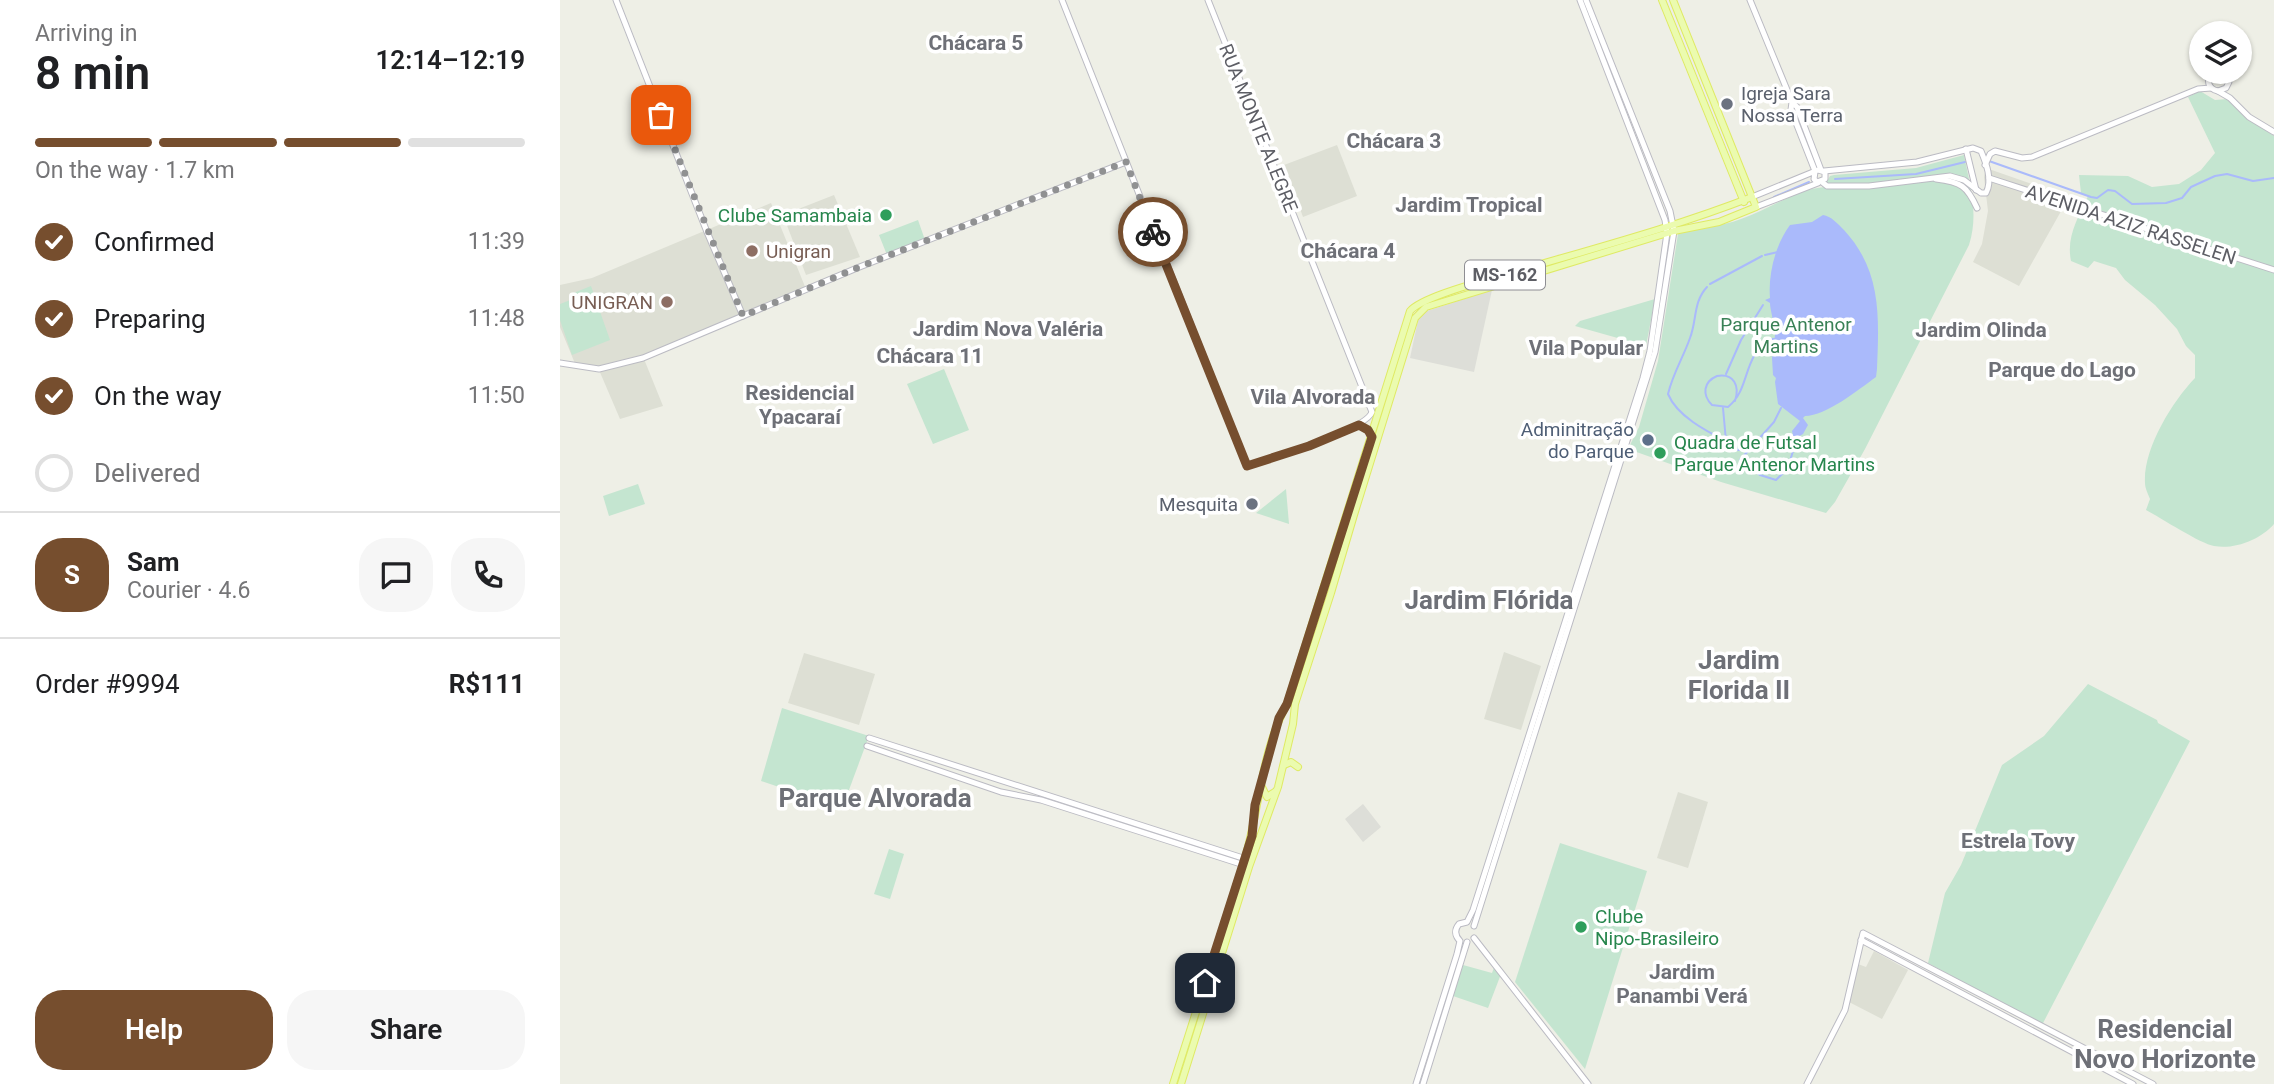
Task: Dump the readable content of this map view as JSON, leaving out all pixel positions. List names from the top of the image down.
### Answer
{
  "streets": {
    "main road": ["MS-162"],
    "street": ["RUA MONTE ALEGRE", "AVENIDA AZIZ RASSELEN"]
  },
  "districts": [
    "Chácara 5",
    "Chácara 3",
    "Jardim Tropical",
    "Chácara 4",
    "Jardim Nova Valéria",
    "Jardim Olinda",
    "Vila Popular",
    "Chácara 11",
    "Parque do Lago",
    "Residencial Ypacaraí",
    "Vila Alvorada",
    "Jardim Flórida",
    "Jardim Florida II",
    "Parque Alvorada",
    "Estrela Tovy",
    "Jardim Panambi Verá",
    "Residencial Novo Horizonte"
  ],
  "parks": ["Parque Antenor Martins"],
  "places": [
    "Igreja Sara Nossa Terra",
    "Clube Samambaia",
    "Unigran",
    "UNIGRAN",
    "Adminitração do Parque",
    "Quadra de Futsal Parque Antenor Martins",
    "Mesquita",
    "Clube Nipo-Brasileiro"
  ],
  "page": {
    "heading": ["8 min", "Arriving in", "12:14–12:19"],
    "panel": [
      "Sam",
      "Courier · 4.6",
      "Order #9994",
      "R$111"
    ],
    "bar": "On the way · 1.7 km",
    "list": [
      ["Confirmed", "11:39"],
      ["Preparing", "11:48"],
      ["On the way", "11:50"],
      "Delivered"
    ],
    "round": "S",
    "buttons": ["Help", "Share"]
  }
}
